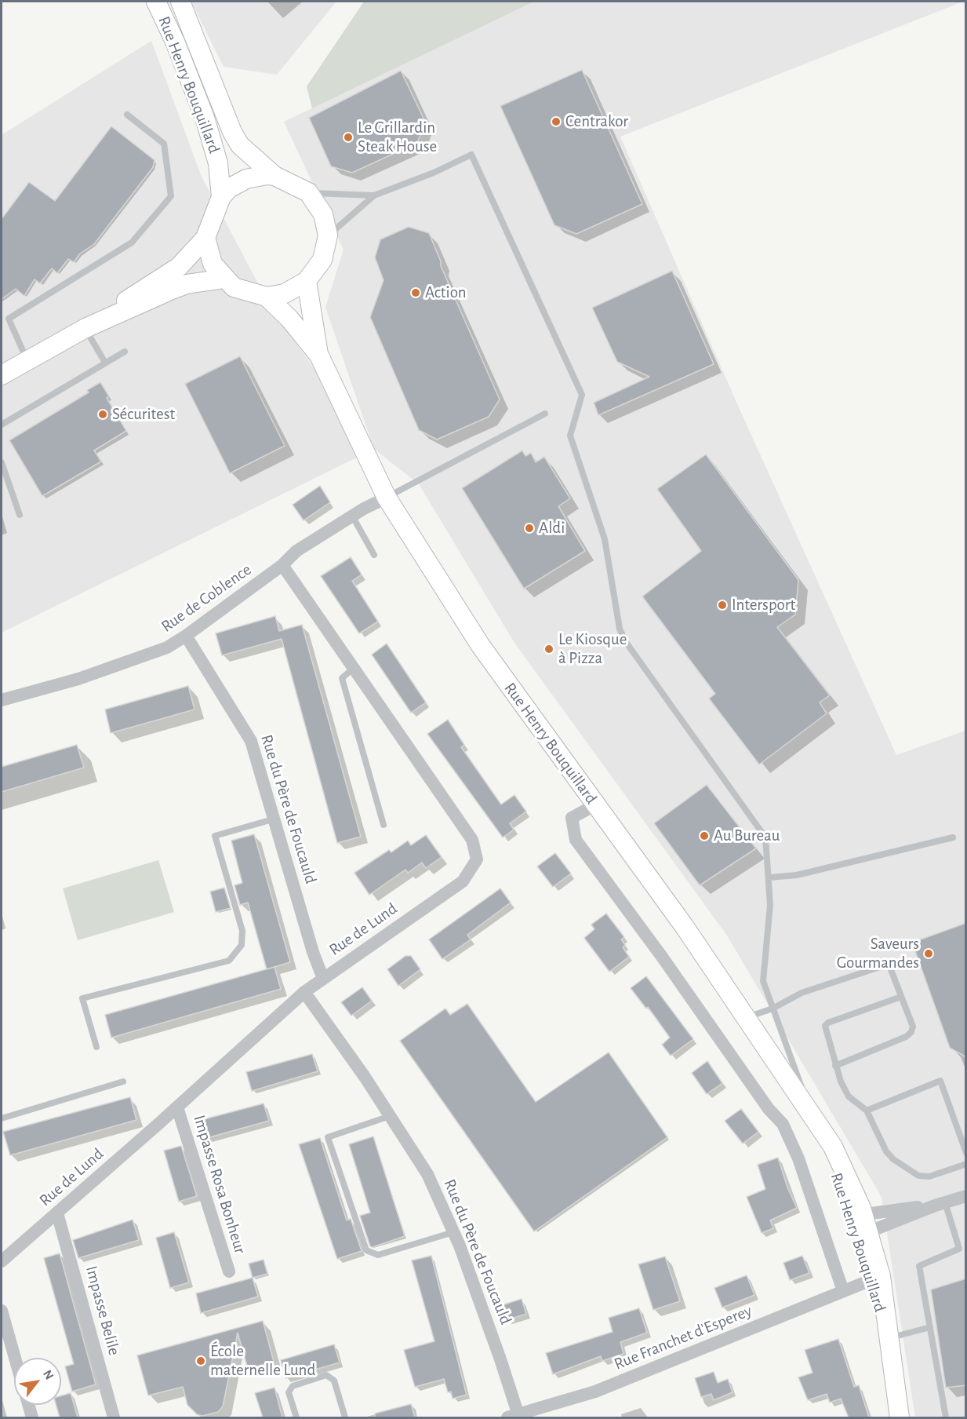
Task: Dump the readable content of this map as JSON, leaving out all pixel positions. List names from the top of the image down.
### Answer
{
  "streets": {
    "main road": ["Rue Henry Bouquillard"],
    "street": [
      "Rue de Coblence",
      "Rue du Père de Foucauld",
      "Rue de Lund",
      "Impasse Rosa Bonheur",
      "Impasse Belile",
      "Rue Franchet d'Esperey"
    ]
  },
  "crossings": [
    ["Rue Henry Bouquillard", "Rue de Coblence"],
    ["Rue Henry Bouquillard", "Rue Franchet d'Esperey"],
    ["Rue de Coblence", "Rue du Père de Foucauld"],
    ["Rue de Coblence", "Rue de Lund"],
    ["Rue du Père de Foucauld", "Rue de Lund"],
    ["Rue du Père de Foucauld", "Rue Franchet d'Esperey"],
    ["Rue de Lund", "Impasse Rosa Bonheur"],
    ["Rue de Lund", "Impasse Belile"]
  ],
  "places": [
    "Centrakor",
    "Le Grillardin Steak House",
    "Action",
    "Sécuritest",
    "Aldi",
    "Intersport",
    "Le Kiosque à Pizza",
    "Au Bureau",
    "Saveurs Gourmandes",
    "École maternelle Lund"
  ],
  "north": "top right"
}
